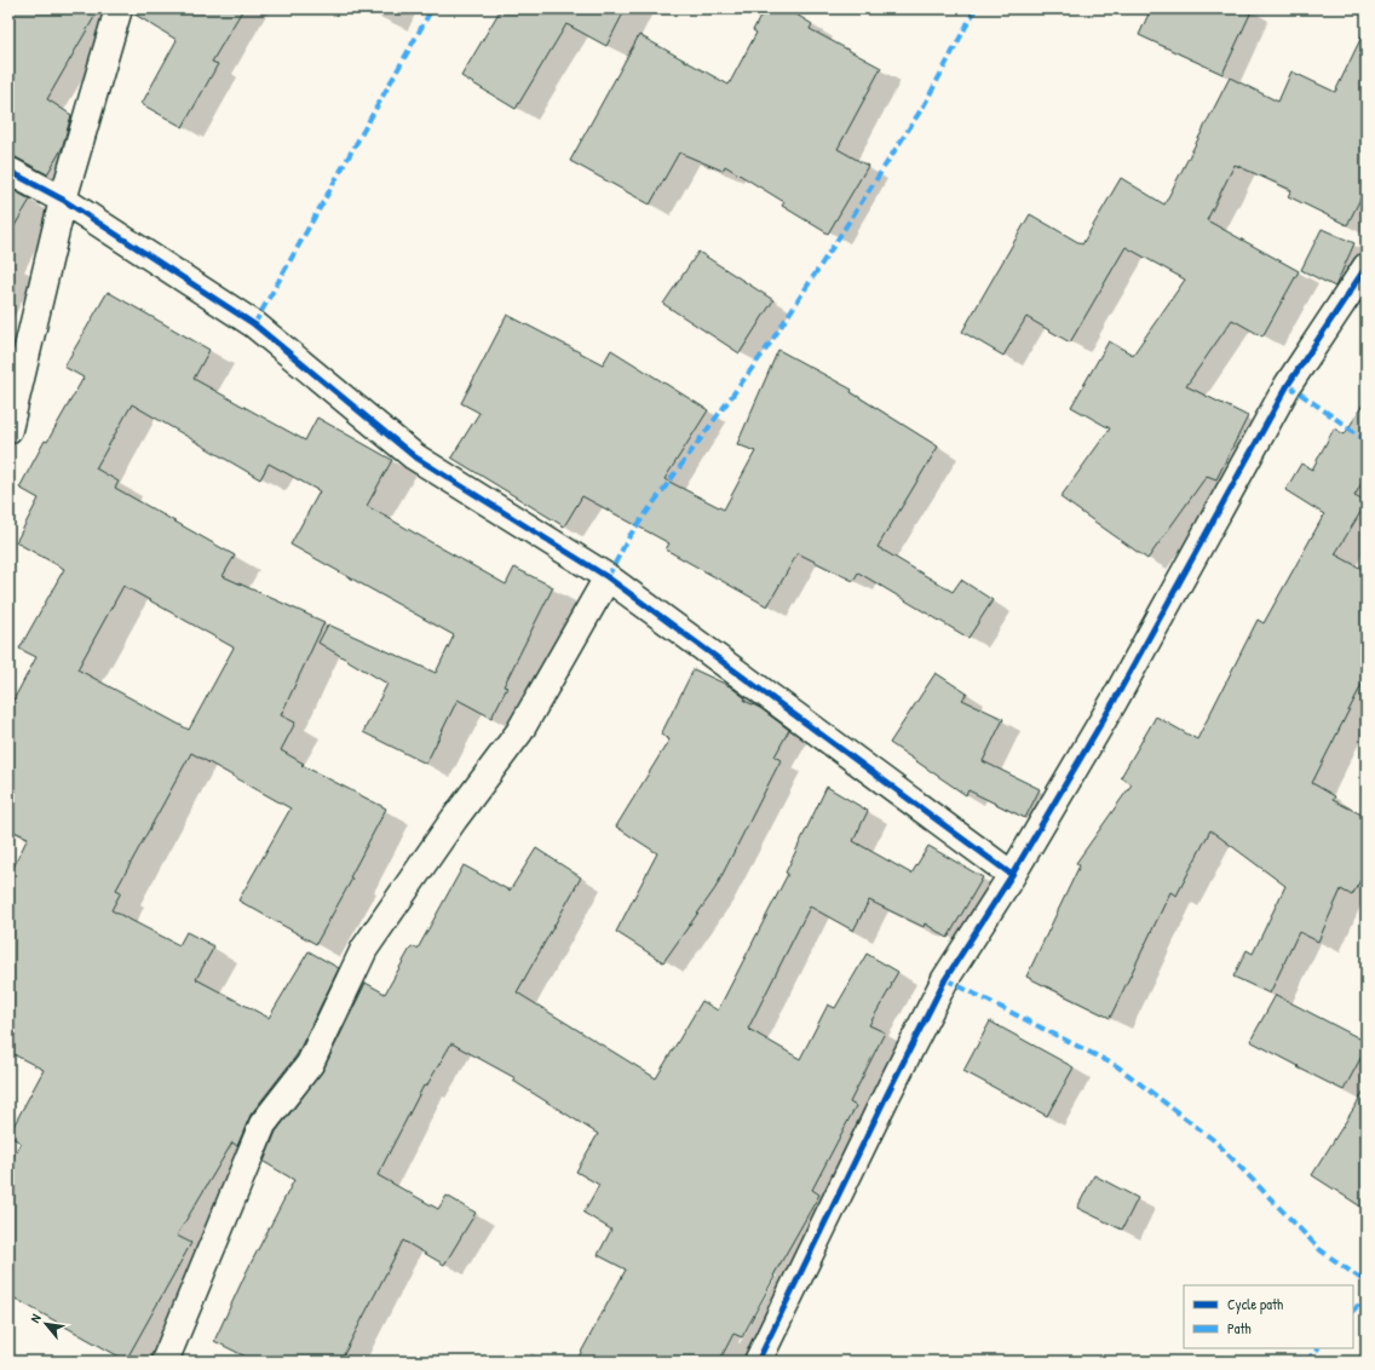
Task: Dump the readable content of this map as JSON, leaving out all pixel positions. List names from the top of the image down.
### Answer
{
  "legend": ["Cycle path", "Path"],
  "north": "top left"
}
